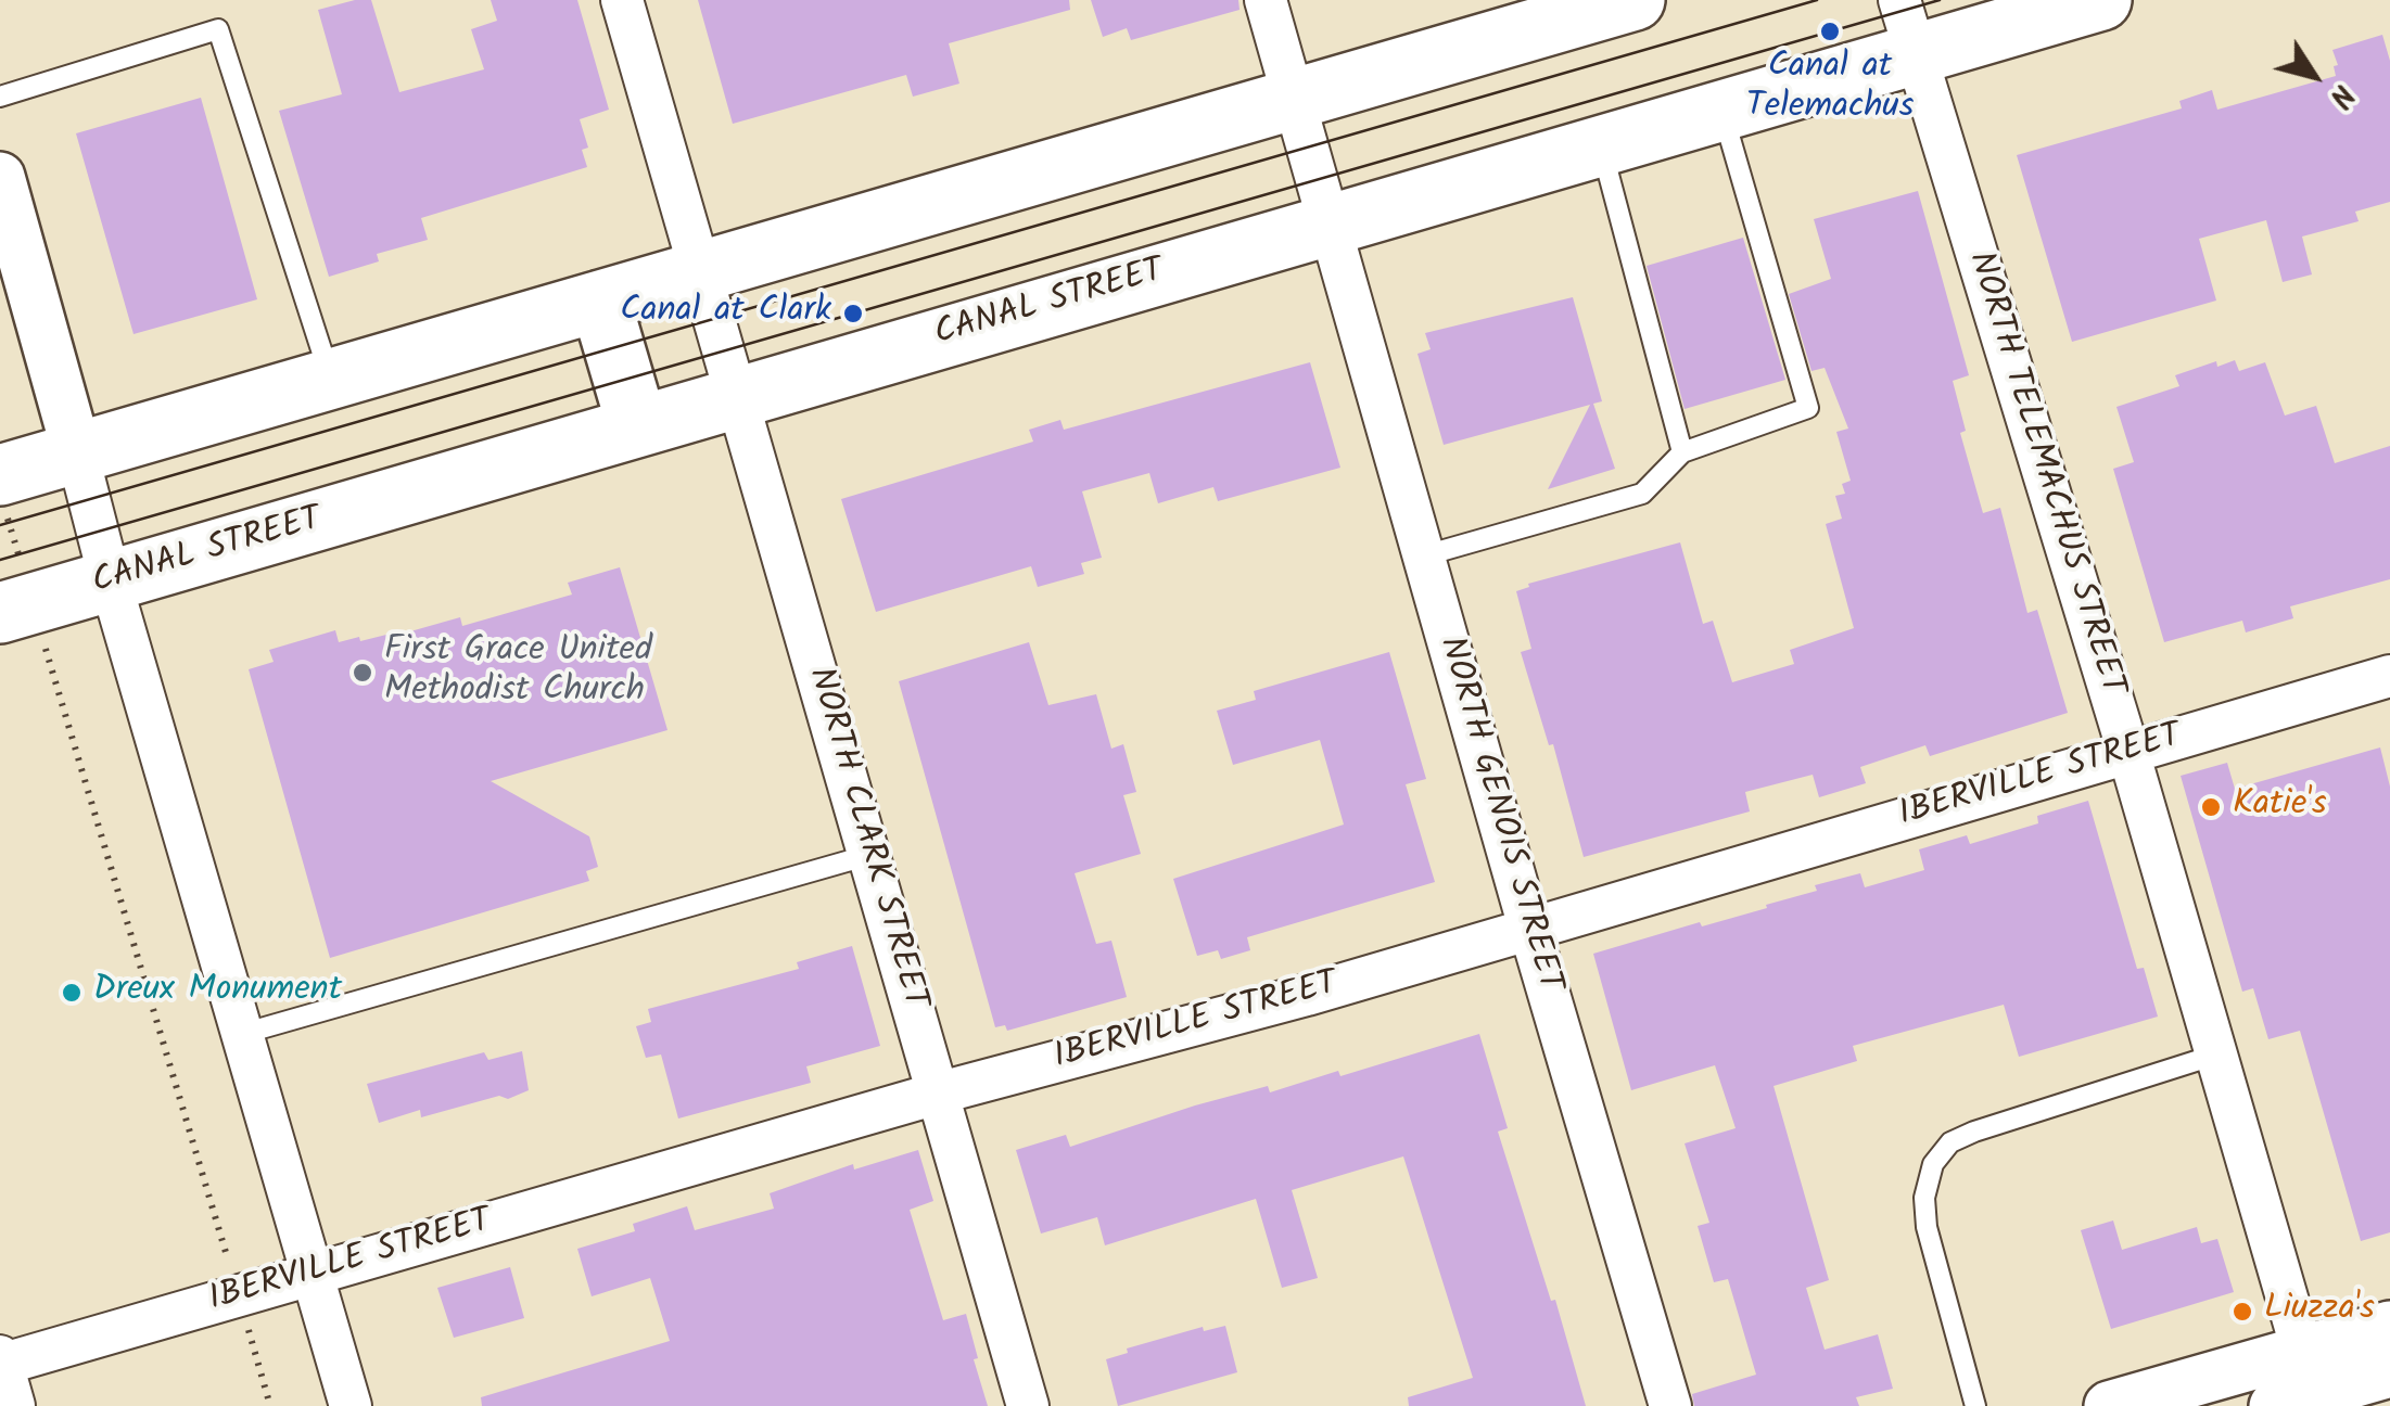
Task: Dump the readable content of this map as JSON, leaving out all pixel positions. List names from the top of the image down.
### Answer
{
  "streets": {
    "main road": ["CANAL STREET"],
    "street": [
      "NORTH TELEMACHUS STREET",
      "IBERVILLE STREET",
      "NORTH GENOIS STREET",
      "NORTH CLARK STREET"
    ]
  },
  "crossings": [
    ["CANAL STREET", "NORTH TELEMACHUS STREET"],
    ["CANAL STREET", "NORTH GENOIS STREET"],
    ["CANAL STREET", "NORTH CLARK STREET"],
    ["NORTH TELEMACHUS STREET", "IBERVILLE STREET"],
    ["IBERVILLE STREET", "NORTH GENOIS STREET"],
    ["IBERVILLE STREET", "NORTH CLARK STREET"]
  ],
  "places": [
    "Canal at Telemachus",
    "Canal at Clark",
    "First Grace United Methodist Church",
    "Katie's",
    "Dreux Monument",
    "Liuzza's"
  ],
  "north": "bottom right"
}
